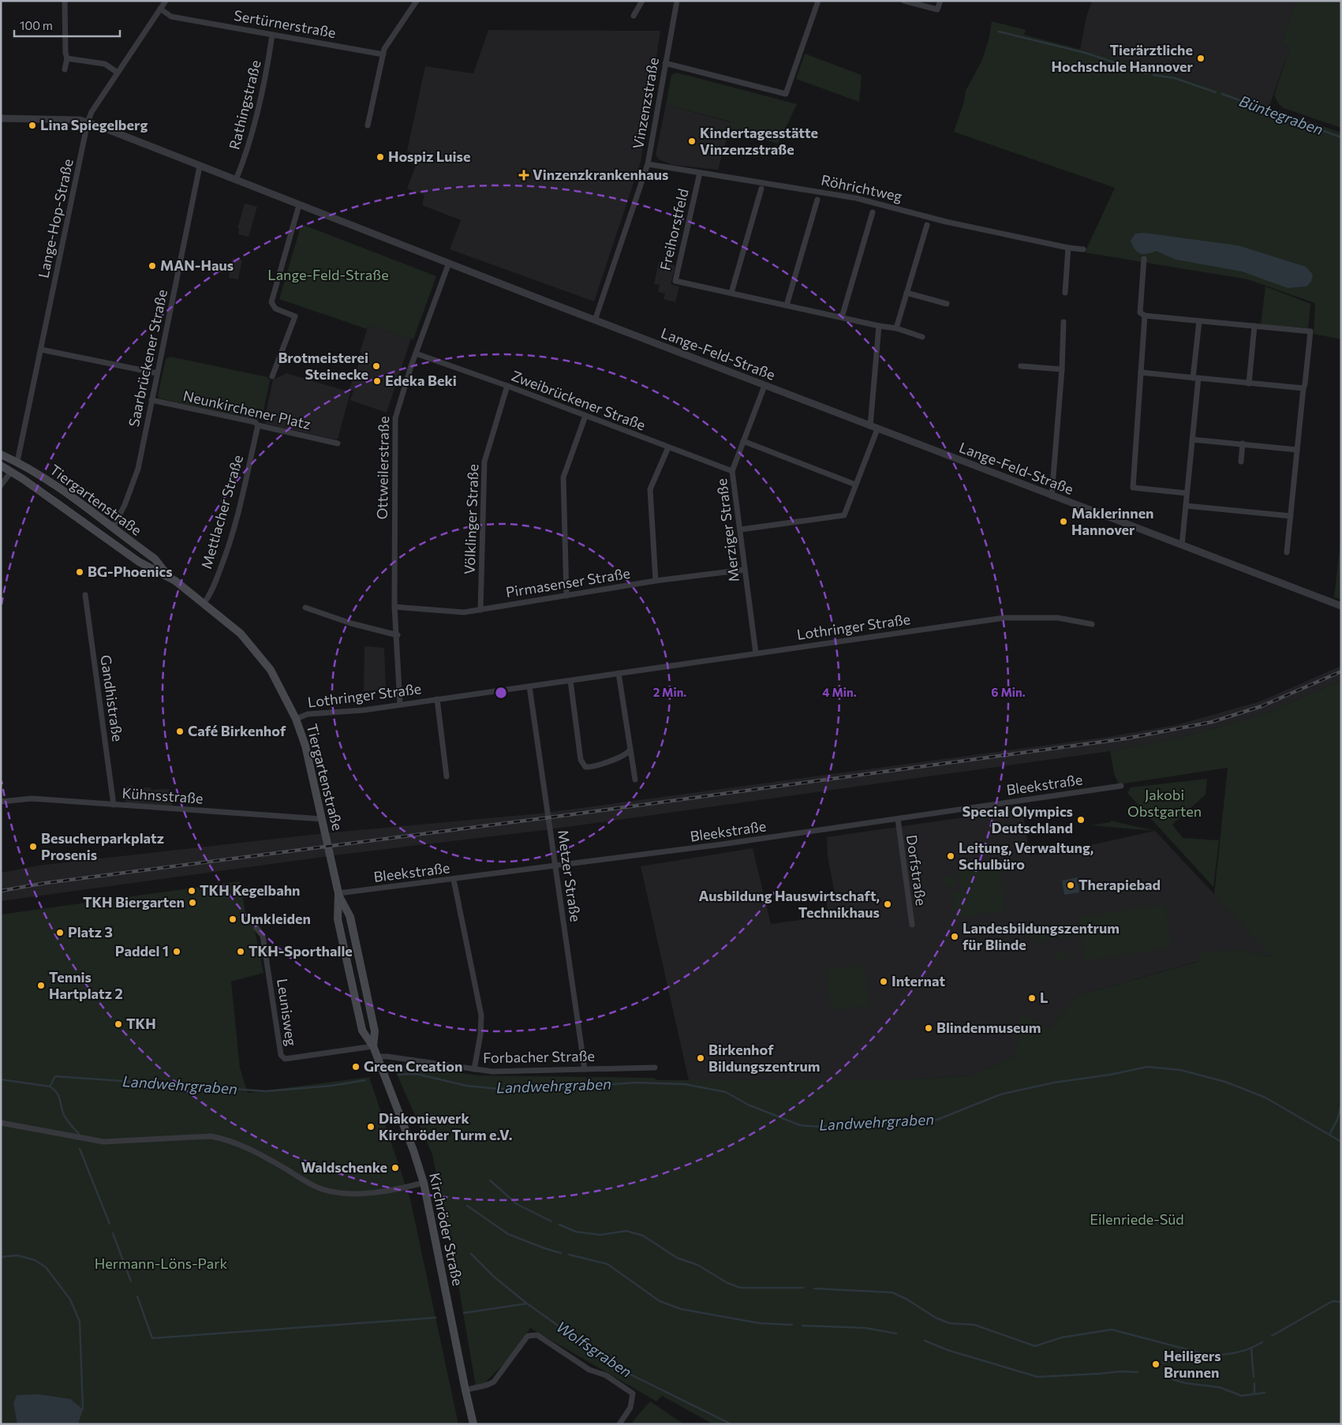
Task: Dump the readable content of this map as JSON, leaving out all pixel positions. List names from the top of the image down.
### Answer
{
  "streets": {
    "main road": ["Tiergartenstraße", "Kirchröder Straße"],
    "street": [
      "Sertürnerstraße",
      "Vinzenzstraße",
      "Rathingstraße",
      "Röhrichtweg",
      "Lange-Hop-Straße",
      "Freihorstfeld",
      "Lange-Feld-Straße",
      "Saarbrückener Straße",
      "Zweibrückener Straße",
      "Neunkirchener Platz",
      "Ottweilerstraße",
      "Mettlacher Straße",
      "Völklinger Straße",
      "Merziger Straße",
      "Pirmasenser Straße",
      "Lothringer Straße",
      "Gandhistraße",
      "Bleekstraße",
      "Kühnsstraße",
      "Dorfstraße",
      "Metzer Straße",
      "Leunisweg",
      "Forbacher Straße"
    ]
  },
  "crossings": [
    ["Sertürnerstraße", "Rathingstraße"],
    ["Sertürnerstraße", "Lange-Hop-Straße"],
    ["Vinzenzstraße", "Röhrichtweg"],
    ["Vinzenzstraße", "Lange-Feld-Straße"],
    ["Rathingstraße", "Lange-Feld-Straße"],
    ["Röhrichtweg", "Freihorstfeld"],
    ["Lange-Hop-Straße", "Lange-Feld-Straße"],
    ["Lange-Hop-Straße", "Tiergartenstraße"],
    ["Lange-Feld-Straße", "Saarbrückener Straße"],
    ["Lange-Feld-Straße", "Ottweilerstraße"],
    ["Lange-Feld-Straße", "Merziger Straße"],
    ["Saarbrückener Straße", "Neunkirchener Platz"],
    ["Saarbrückener Straße", "Tiergartenstraße"],
    ["Zweibrückener Straße", "Ottweilerstraße"],
    ["Zweibrückener Straße", "Völklinger Straße"],
    ["Zweibrückener Straße", "Merziger Straße"],
    ["Neunkirchener Platz", "Mettlacher Straße"],
    ["Ottweilerstraße", "Pirmasenser Straße"],
    ["Ottweilerstraße", "Lothringer Straße"],
    ["Tiergartenstraße", "Mettlacher Straße"],
    ["Tiergartenstraße", "Lothringer Straße"],
    ["Tiergartenstraße", "Bleekstraße"],
    ["Tiergartenstraße", "Kühnsstraße"],
    ["Tiergartenstraße", "Leunisweg"],
    ["Tiergartenstraße", "Kirchröder Straße"],
    ["Völklinger Straße", "Pirmasenser Straße"],
    ["Merziger Straße", "Pirmasenser Straße"],
    ["Merziger Straße", "Lothringer Straße"],
    ["Lothringer Straße", "Metzer Straße"],
    ["Gandhistraße", "Kühnsstraße"],
    ["Bleekstraße", "Dorfstraße"],
    ["Bleekstraße", "Metzer Straße"],
    ["Metzer Straße", "Forbacher Straße"],
    ["Leunisweg", "Kirchröder Straße"],
    ["Forbacher Straße", "Kirchröder Straße"]
  ],
  "water": ["Büntegraben", "Landwehrgraben", "Wolfsgraben"],
  "parks": [
    "Lange-Feld-Straße",
    "Jakobi Obstgarten",
    "Eilenriede-Süd",
    "Hermann-Löns-Park"
  ],
  "places": {
    "other": [
      "Tierärztliche Hochschule Hannover",
      "Lina Spiegelberg",
      "Kindertagesstätte Vinzenzstraße",
      "Hospiz Luise",
      "MAN-Haus",
      "Brotmeisterei Steinecke",
      "Edeka Beki",
      "Maklerinnen Hannover",
      "BG-Phoenics",
      "Café Birkenhof",
      "Special Olympics Deutschland",
      "Besucherparkplatz Prosenis",
      "Leitung, Verwaltung, Schulbüro",
      "Therapiebad",
      "TKH Kegelbahn",
      "TKH Biergarten",
      "Ausbildung Hauswirtschaft, Technikhaus",
      "Umkleiden",
      "Platz 3",
      "Landesbildungszentrum für Blinde",
      "Paddel 1",
      "TKH-Sporthalle",
      "Internat",
      "Tennis Hartplatz 2",
      "L",
      "TKH",
      "Blindenmuseum",
      "Birkenhof Bildungszentrum",
      "Green Creation",
      "Diakoniewerk Kirchröder Turm e.V.",
      "Waldschenke",
      "Heiligers Brunnen"
    ],
    "health": ["Vinzenzkrankenhaus"]
  },
  "scale_bar": "100 m",
  "rings": ["2 Min.", "4 Min.", "6 Min."]
}
